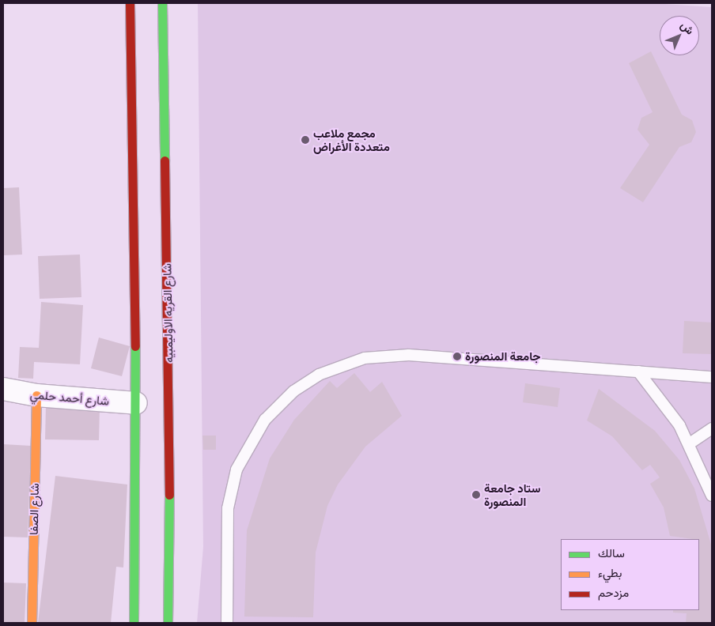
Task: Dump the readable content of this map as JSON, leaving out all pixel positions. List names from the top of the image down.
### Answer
{
  "streets": {
    "main road": ["شارع القريه الاوليمبيه", "شارع الصفا"],
    "street": ["شارع أحمد حلمي"]
  },
  "crossings": [
    ["شارع أحمد حلمي", "شارع الصفا"]
  ],
  "places": ["مجمع ملاعب متعددة الأغراض", "جامعة المنصورة", "ستاد جامعة المنصورة"],
  "legend": ["سالك", "بطيء", "مزدحم"],
  "north": "top right"
}
